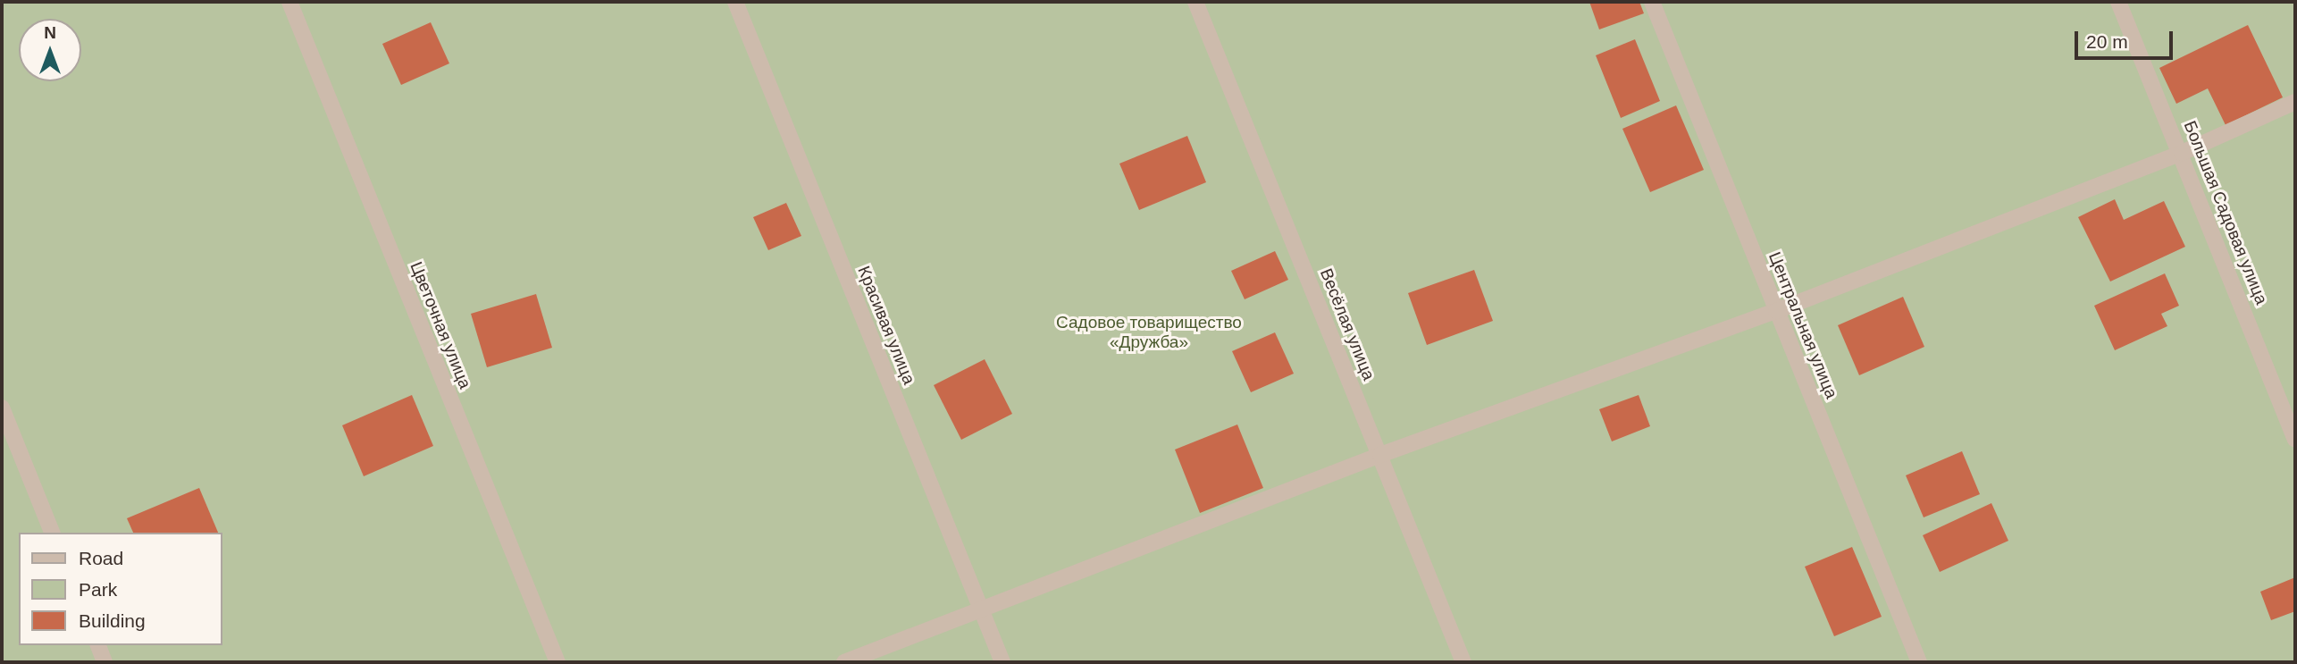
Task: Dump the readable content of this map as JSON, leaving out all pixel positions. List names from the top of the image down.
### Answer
{
  "streets": {
    "street": [
      "Большая Садовая улица",
      "Весёлая улица",
      "Цветочная улица",
      "Красивая улица",
      "Центральная улица"
    ]
  },
  "parks": ["Садовое товарищество «Дружба»"],
  "legend": ["Road", "Park", "Building"],
  "scale_bar": "20 m",
  "north": "top"
}
